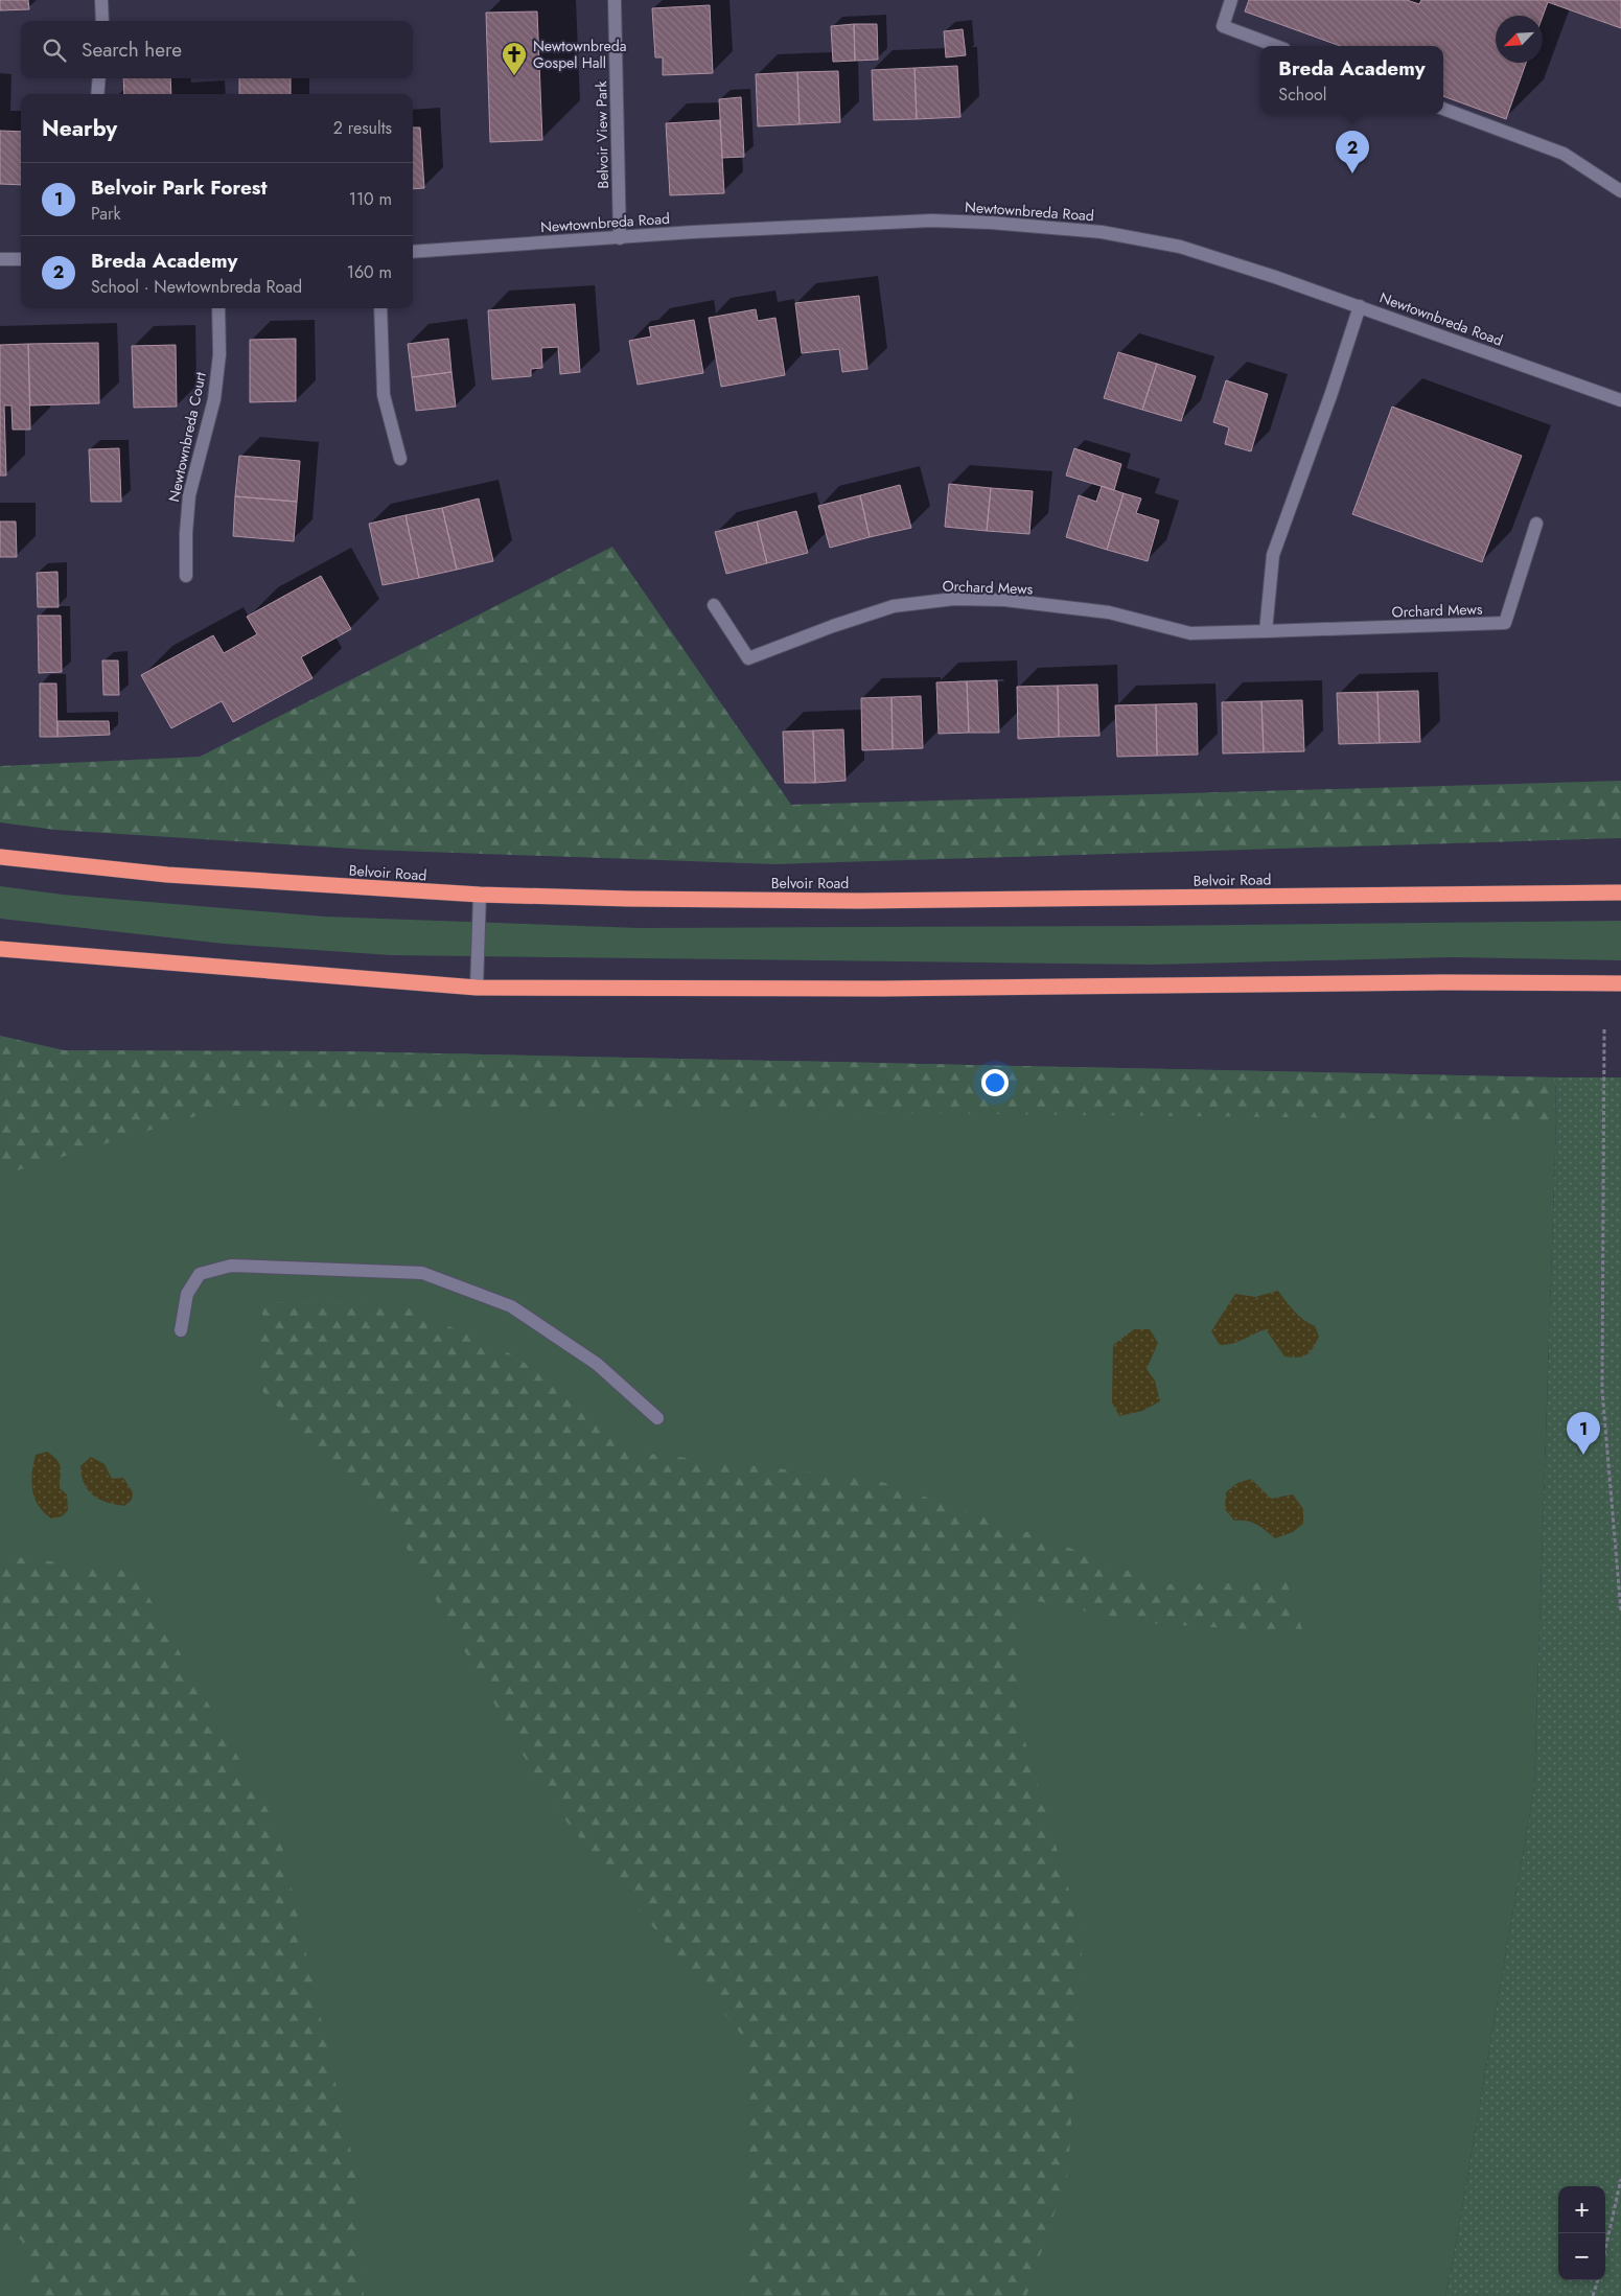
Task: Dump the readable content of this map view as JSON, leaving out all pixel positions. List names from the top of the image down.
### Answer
{
  "streets": {
    "highway": ["Belvoir Road"],
    "street": [
      "Belvoir View Park",
      "Newtownbreda Road",
      "Newtownbreda Court",
      "Orchard Mews"
    ]
  },
  "crossings": [
    ["Belvoir View Park", "Newtownbreda Road"]
  ],
  "places": {
    "church": ["Newtownbreda Gospel Hall"]
  },
  "north": "bottom left",
  "page": {
    "search": "Search here",
    "popup": ["Breda Academy", "School"],
    "heading": ["Nearby", "2 results"],
    "pins": ["2", "1"],
    "list": [
      {
        "mark": "1",
        "name": "Belvoir Park Forest",
        "note": "Park",
        "value": "110 m"
      },
      {
        "mark": "2",
        "name": "Breda Academy",
        "note": "School · Newtownbreda Road",
        "value": "160 m"
      }
    ],
    "map_buttons": ["+", "−"]
  }
}
